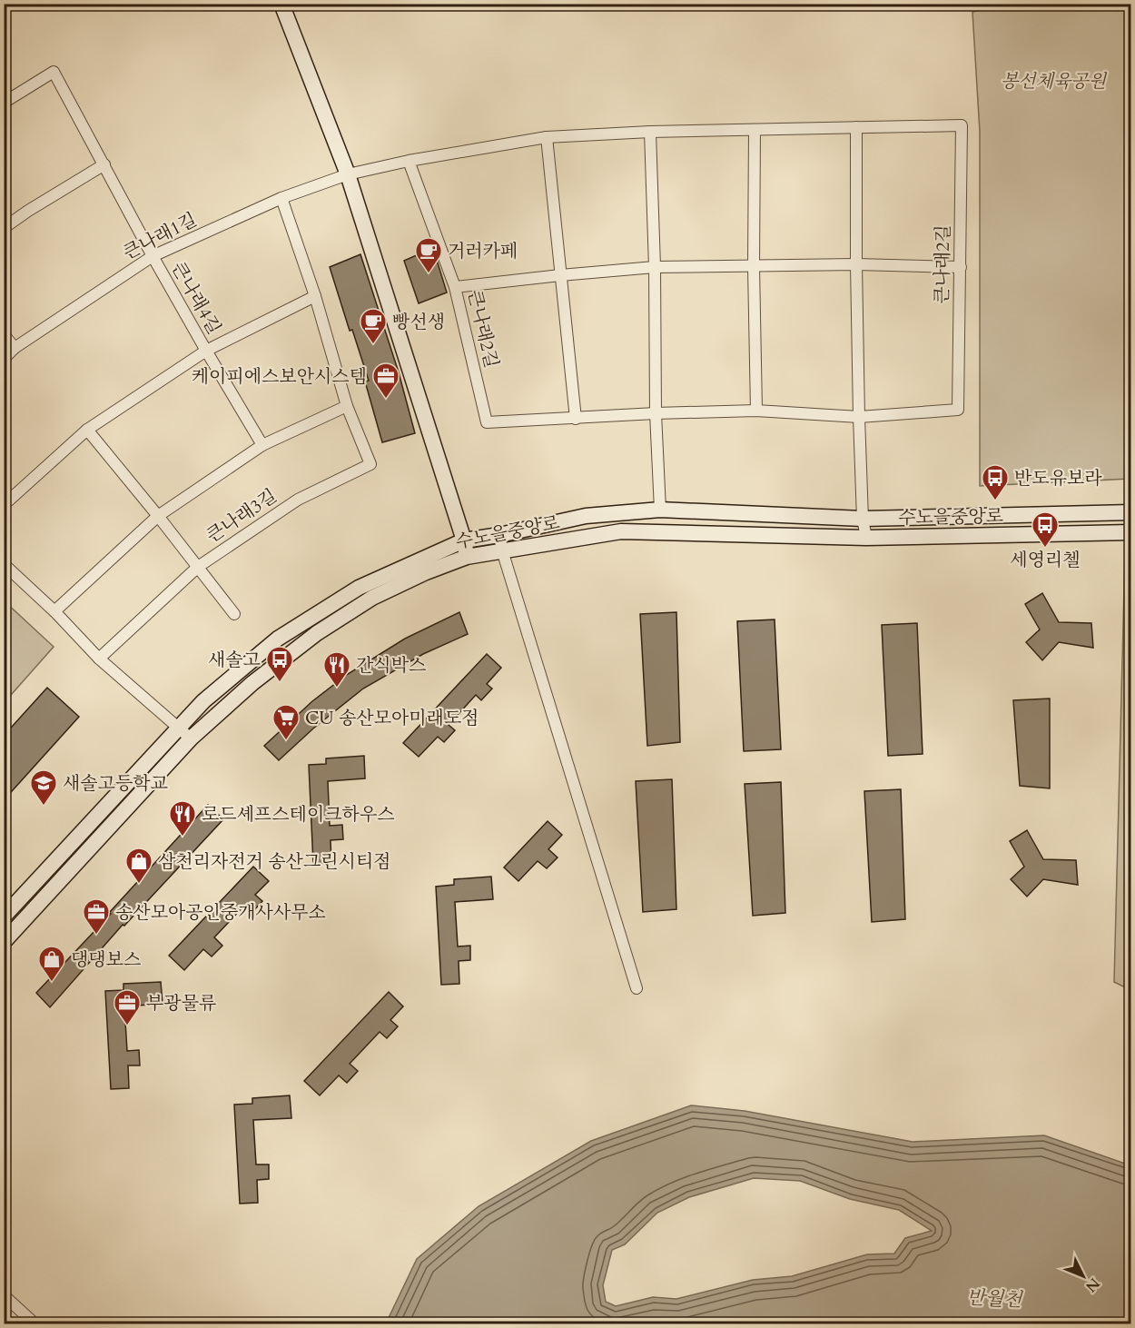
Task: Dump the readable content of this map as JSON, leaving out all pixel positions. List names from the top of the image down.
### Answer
{
  "streets": {
    "main road": ["수노을중앙로"],
    "street": [
      "큰나래1길",
      "큰나래2길",
      "큰나래4길",
      "큰나래3길"
    ]
  },
  "crossings": [
    ["큰나래1길", "큰나래2길"],
    ["큰나래1길", "큰나래4길"],
    ["큰나래1길", "큰나래3길"]
  ],
  "water": ["반월천"],
  "parks": ["봉선체육공원"],
  "places": {
    "cafe": ["거러카페", "빵선생"],
    "office": ["케이피에스보안시스템", "송산모아공인중개사사무소", "부광물류"],
    "bus stop": ["반도유보라", "세영리첼", "새솔고"],
    "restaurant": ["간식박스", "로드셰프스테이크하우스"],
    "supermarket": ["CU 송산모아미래도점"],
    "school or university": ["새솔고등학교"],
    "shop": ["삼천리자전거 송산그린시티점", "댕댕보스"]
  },
  "north": "bottom right"
}
